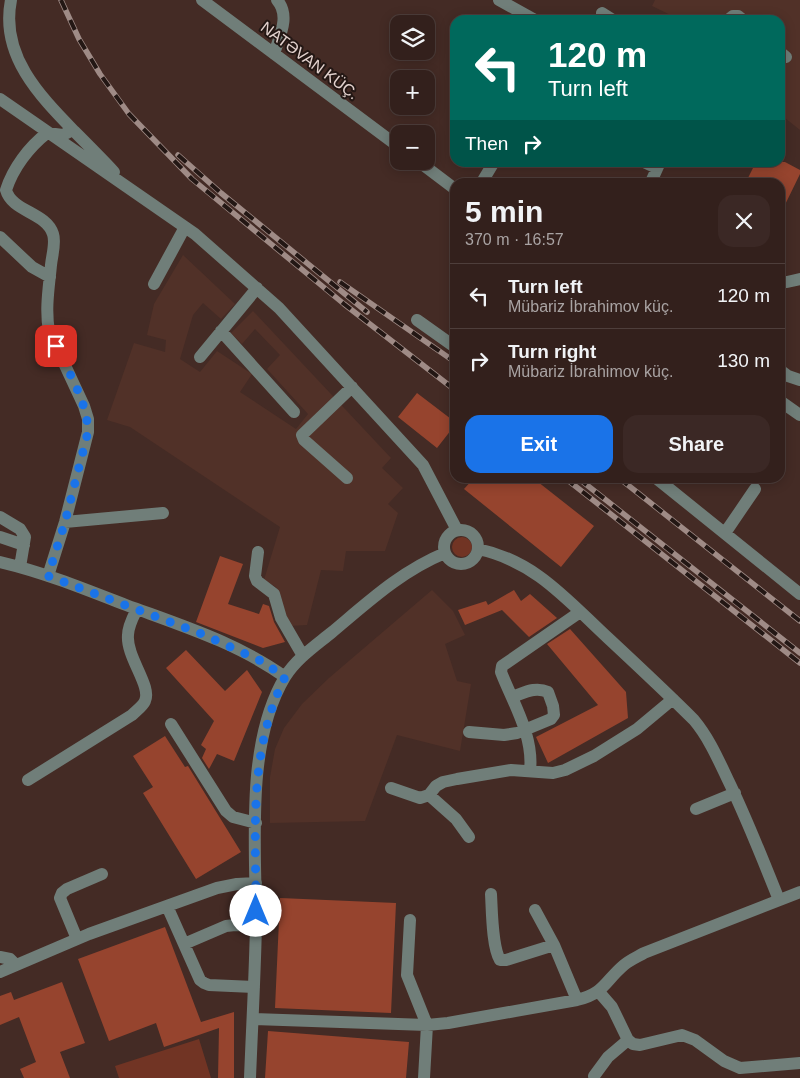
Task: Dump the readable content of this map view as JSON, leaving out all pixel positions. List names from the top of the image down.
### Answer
{
  "streets": {
    "street": ["NATƏVAN KÜÇ."]
  },
  "page": {
    "map_buttons": ["+", "−"],
    "turn": ["120 m", "Turn left"],
    "then": "Then",
    "heading": ["5 min", "370 m · 16:57"],
    "list": [
      {
        "name": "Turn left",
        "note": "Mübariz İbrahimov küç.",
        "value": "120 m"
      },
      {
        "name": "Turn right",
        "note": "Mübariz İbrahimov küç.",
        "value": "130 m"
      }
    ],
    "buttons": ["Exit", "Share"]
  }
}
